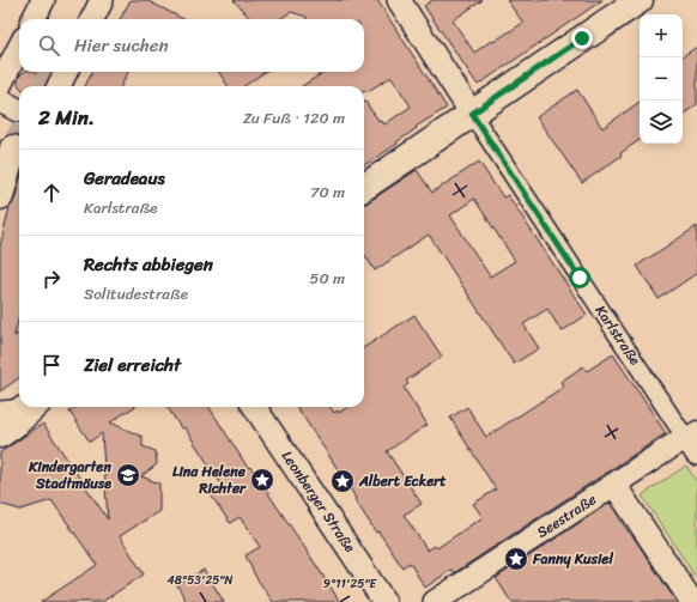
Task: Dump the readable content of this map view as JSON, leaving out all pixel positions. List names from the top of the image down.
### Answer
{
  "streets": {
    "street": ["Karlstraße", "Leonberger Straße", "Seestraße"]
  },
  "crossings": [
    ["Karlstraße", "Seestraße"]
  ],
  "places": {
    "school or university": ["Kindergarten Stadtmäuse"],
    "place": ["Lina Helene Richter", "Albert Eckert", "Fanny Kusiel"]
  },
  "page": {
    "map_buttons": ["+", "−"],
    "search": "Hier suchen",
    "heading": ["2 Min.", "Zu Fuß · 120 m"],
    "list": [
      ["Geradeaus", "Karlstraße", "70 m"],
      ["Rechts abbiegen", "Solitudestraße", "50 m"],
      "Ziel erreicht"
    ]
  },
  "coordinates": ["48°53'25\"N", "9°11'25\"E"]
}
